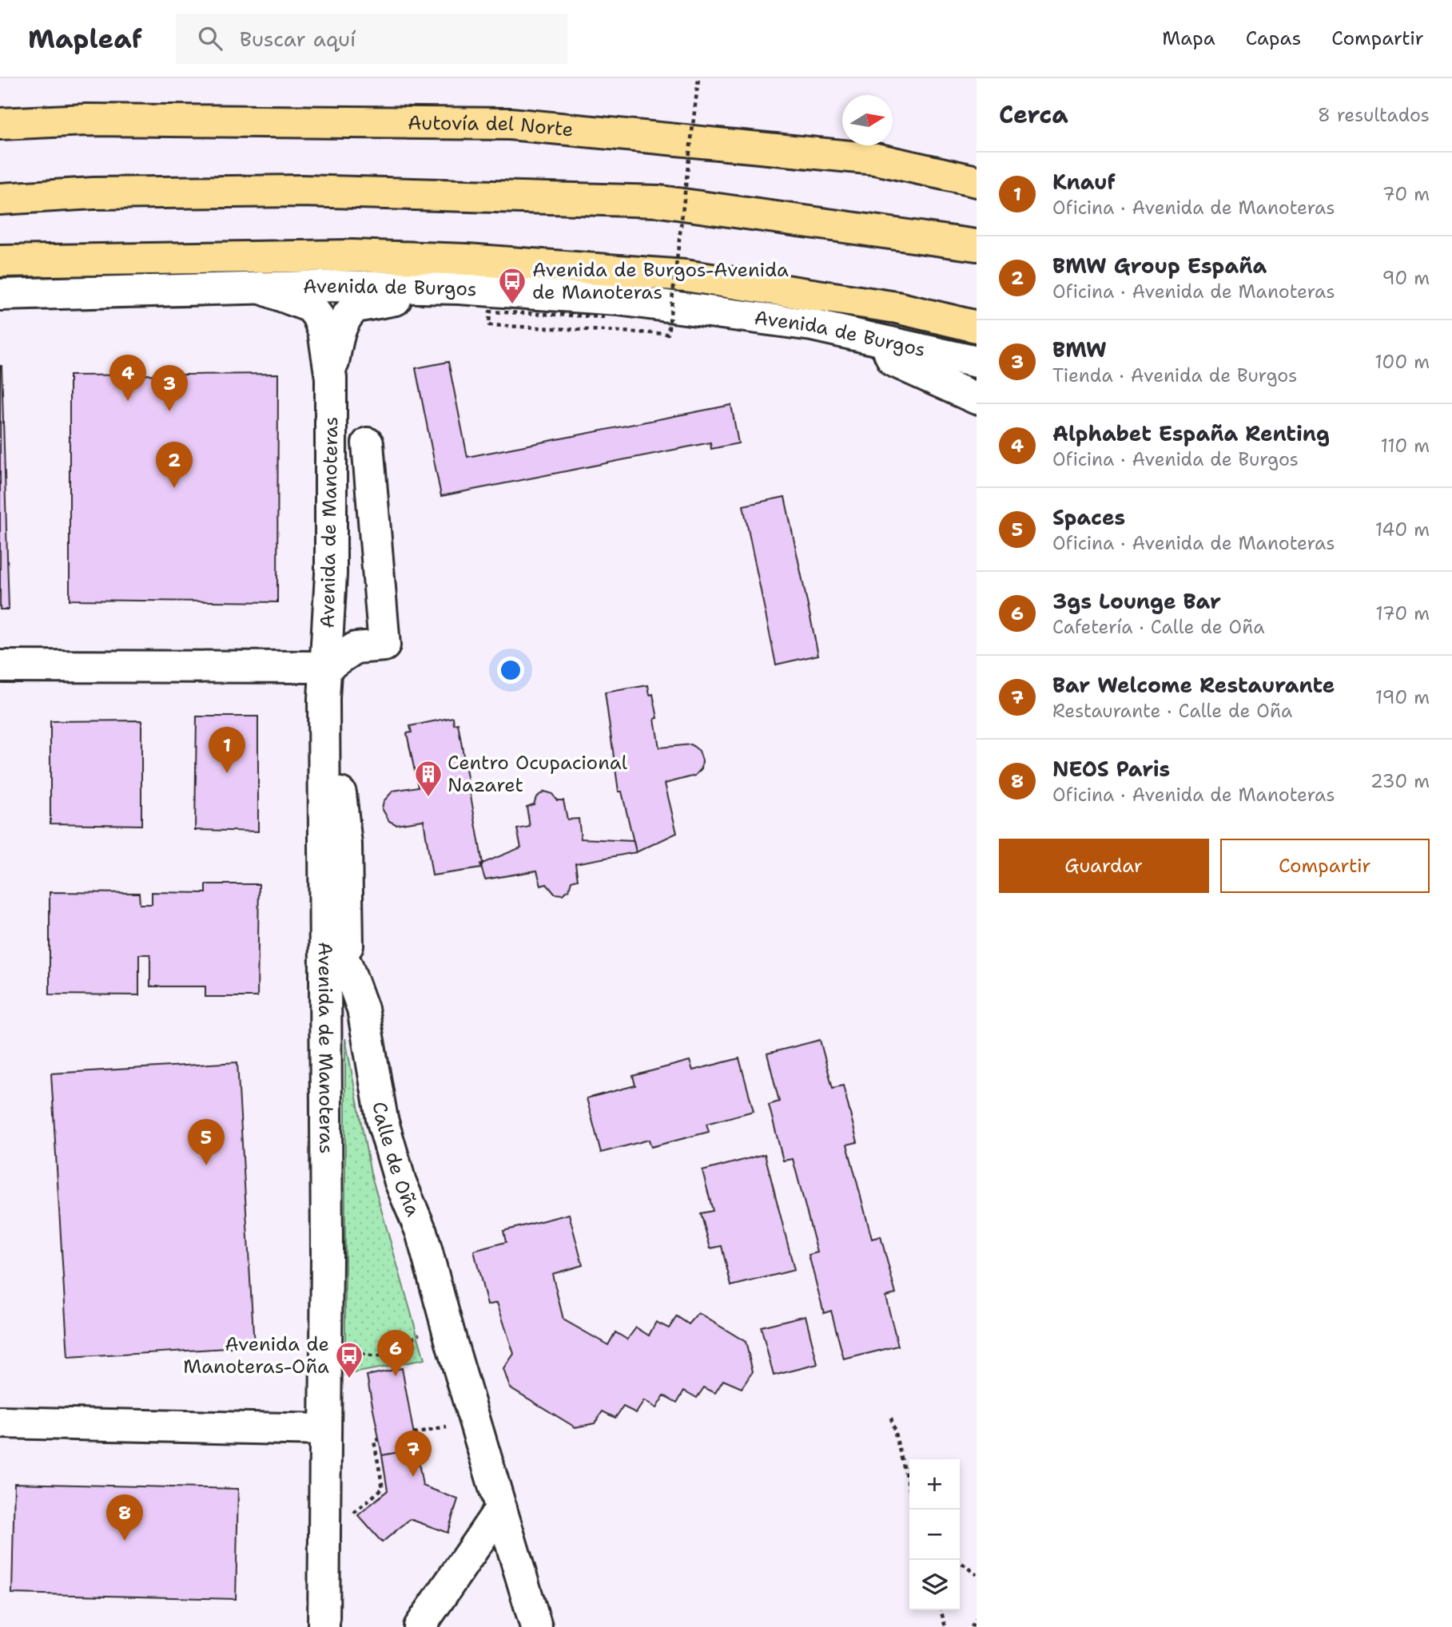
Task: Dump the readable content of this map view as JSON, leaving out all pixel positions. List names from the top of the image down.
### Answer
{
  "streets": {
    "highway": ["Autovía del Norte"],
    "street": ["Avenida de Burgos", "Avenida de Manoteras", "Calle de Oña"]
  },
  "crossings": [
    ["Avenida de Burgos", "Avenida de Manoteras"],
    ["Avenida de Manoteras", "Calle de Oña"]
  ],
  "places": {
    "bus stop": ["Avenida de Burgos-Avenida de Manoteras", "Avenida de Manoteras-Oña"],
    "building": ["Centro Ocupacional Nazaret"]
  },
  "north": "right",
  "page": {
    "header": "Mapleaf",
    "search": "Buscar aquí",
    "nav": ["Mapa", "Capas", "Compartir"],
    "heading": ["Cerca", "8 resultados"],
    "list": [
      {
        "mark": "1",
        "name": "Knauf",
        "note": "Oficina · Avenida de Manoteras",
        "value": "70 m"
      },
      {
        "mark": "2",
        "name": "BMW Group España",
        "note": "Oficina · Avenida de Manoteras",
        "value": "90 m"
      },
      {
        "mark": "3",
        "name": "BMW",
        "note": "Tienda · Avenida de Burgos",
        "value": "100 m"
      },
      {
        "mark": "4",
        "name": "Alphabet España Renting",
        "note": "Oficina · Avenida de Burgos",
        "value": "110 m"
      },
      {
        "mark": "5",
        "name": "Spaces",
        "note": "Oficina · Avenida de Manoteras",
        "value": "140 m"
      },
      {
        "mark": "6",
        "name": "3gs Lounge Bar",
        "note": "Cafetería · Calle de Oña",
        "value": "170 m"
      },
      {
        "mark": "7",
        "name": "Bar Welcome Restaurante",
        "note": "Restaurante · Calle de Oña",
        "value": "190 m"
      },
      {
        "mark": "8",
        "name": "NEOS Paris",
        "note": "Oficina · Avenida de Manoteras",
        "value": "230 m"
      }
    ],
    "pins": [
      "4",
      "3",
      "2",
      "1",
      "5",
      "6",
      "7",
      "8"
    ],
    "buttons": ["Guardar", "Compartir"],
    "map_buttons": ["+", "−"]
  }
}
